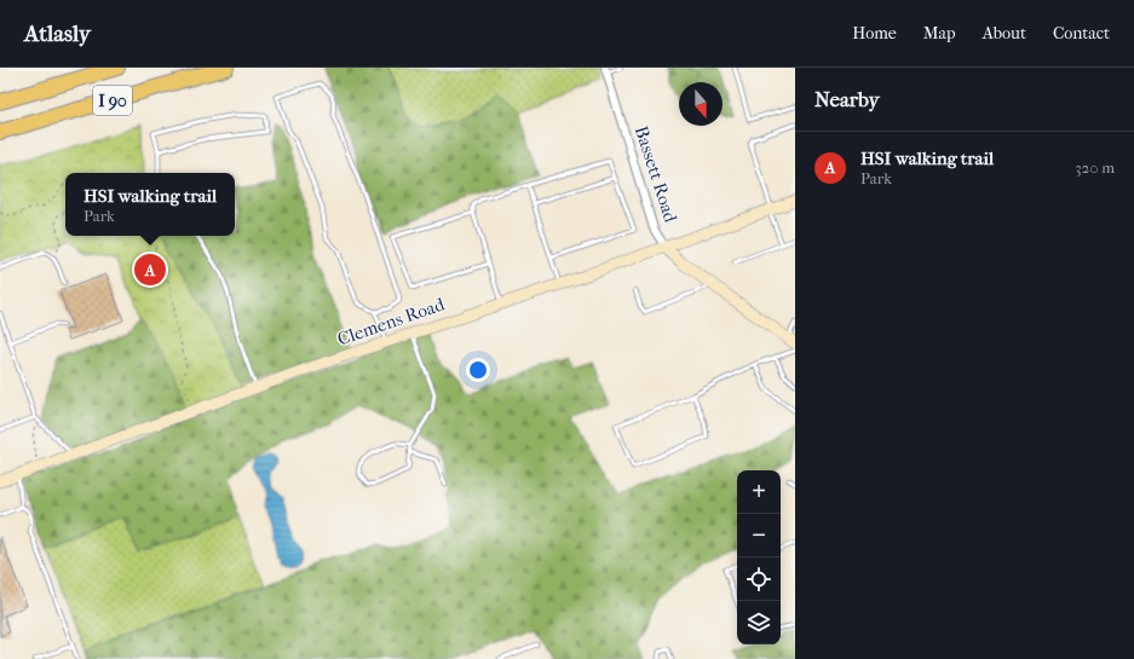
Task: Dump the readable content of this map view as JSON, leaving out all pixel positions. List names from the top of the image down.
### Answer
{
  "streets": {
    "highway": ["I 90"],
    "street": ["Bassett Road", "Clemens Road"]
  },
  "crossings": [
    ["Bassett Road", "Clemens Road"]
  ],
  "north": "bottom",
  "page": {
    "header": "Atlasly",
    "nav": [
      "Home",
      "Map",
      "About",
      "Contact"
    ],
    "heading": "Nearby",
    "list": [
      {
        "mark": "A",
        "name": "HSI walking trail",
        "note": "Park",
        "value": "320 m"
      }
    ],
    "popup": ["HSI walking trail", "Park"],
    "pins": "A",
    "map_buttons": ["+", "−"]
  }
}
